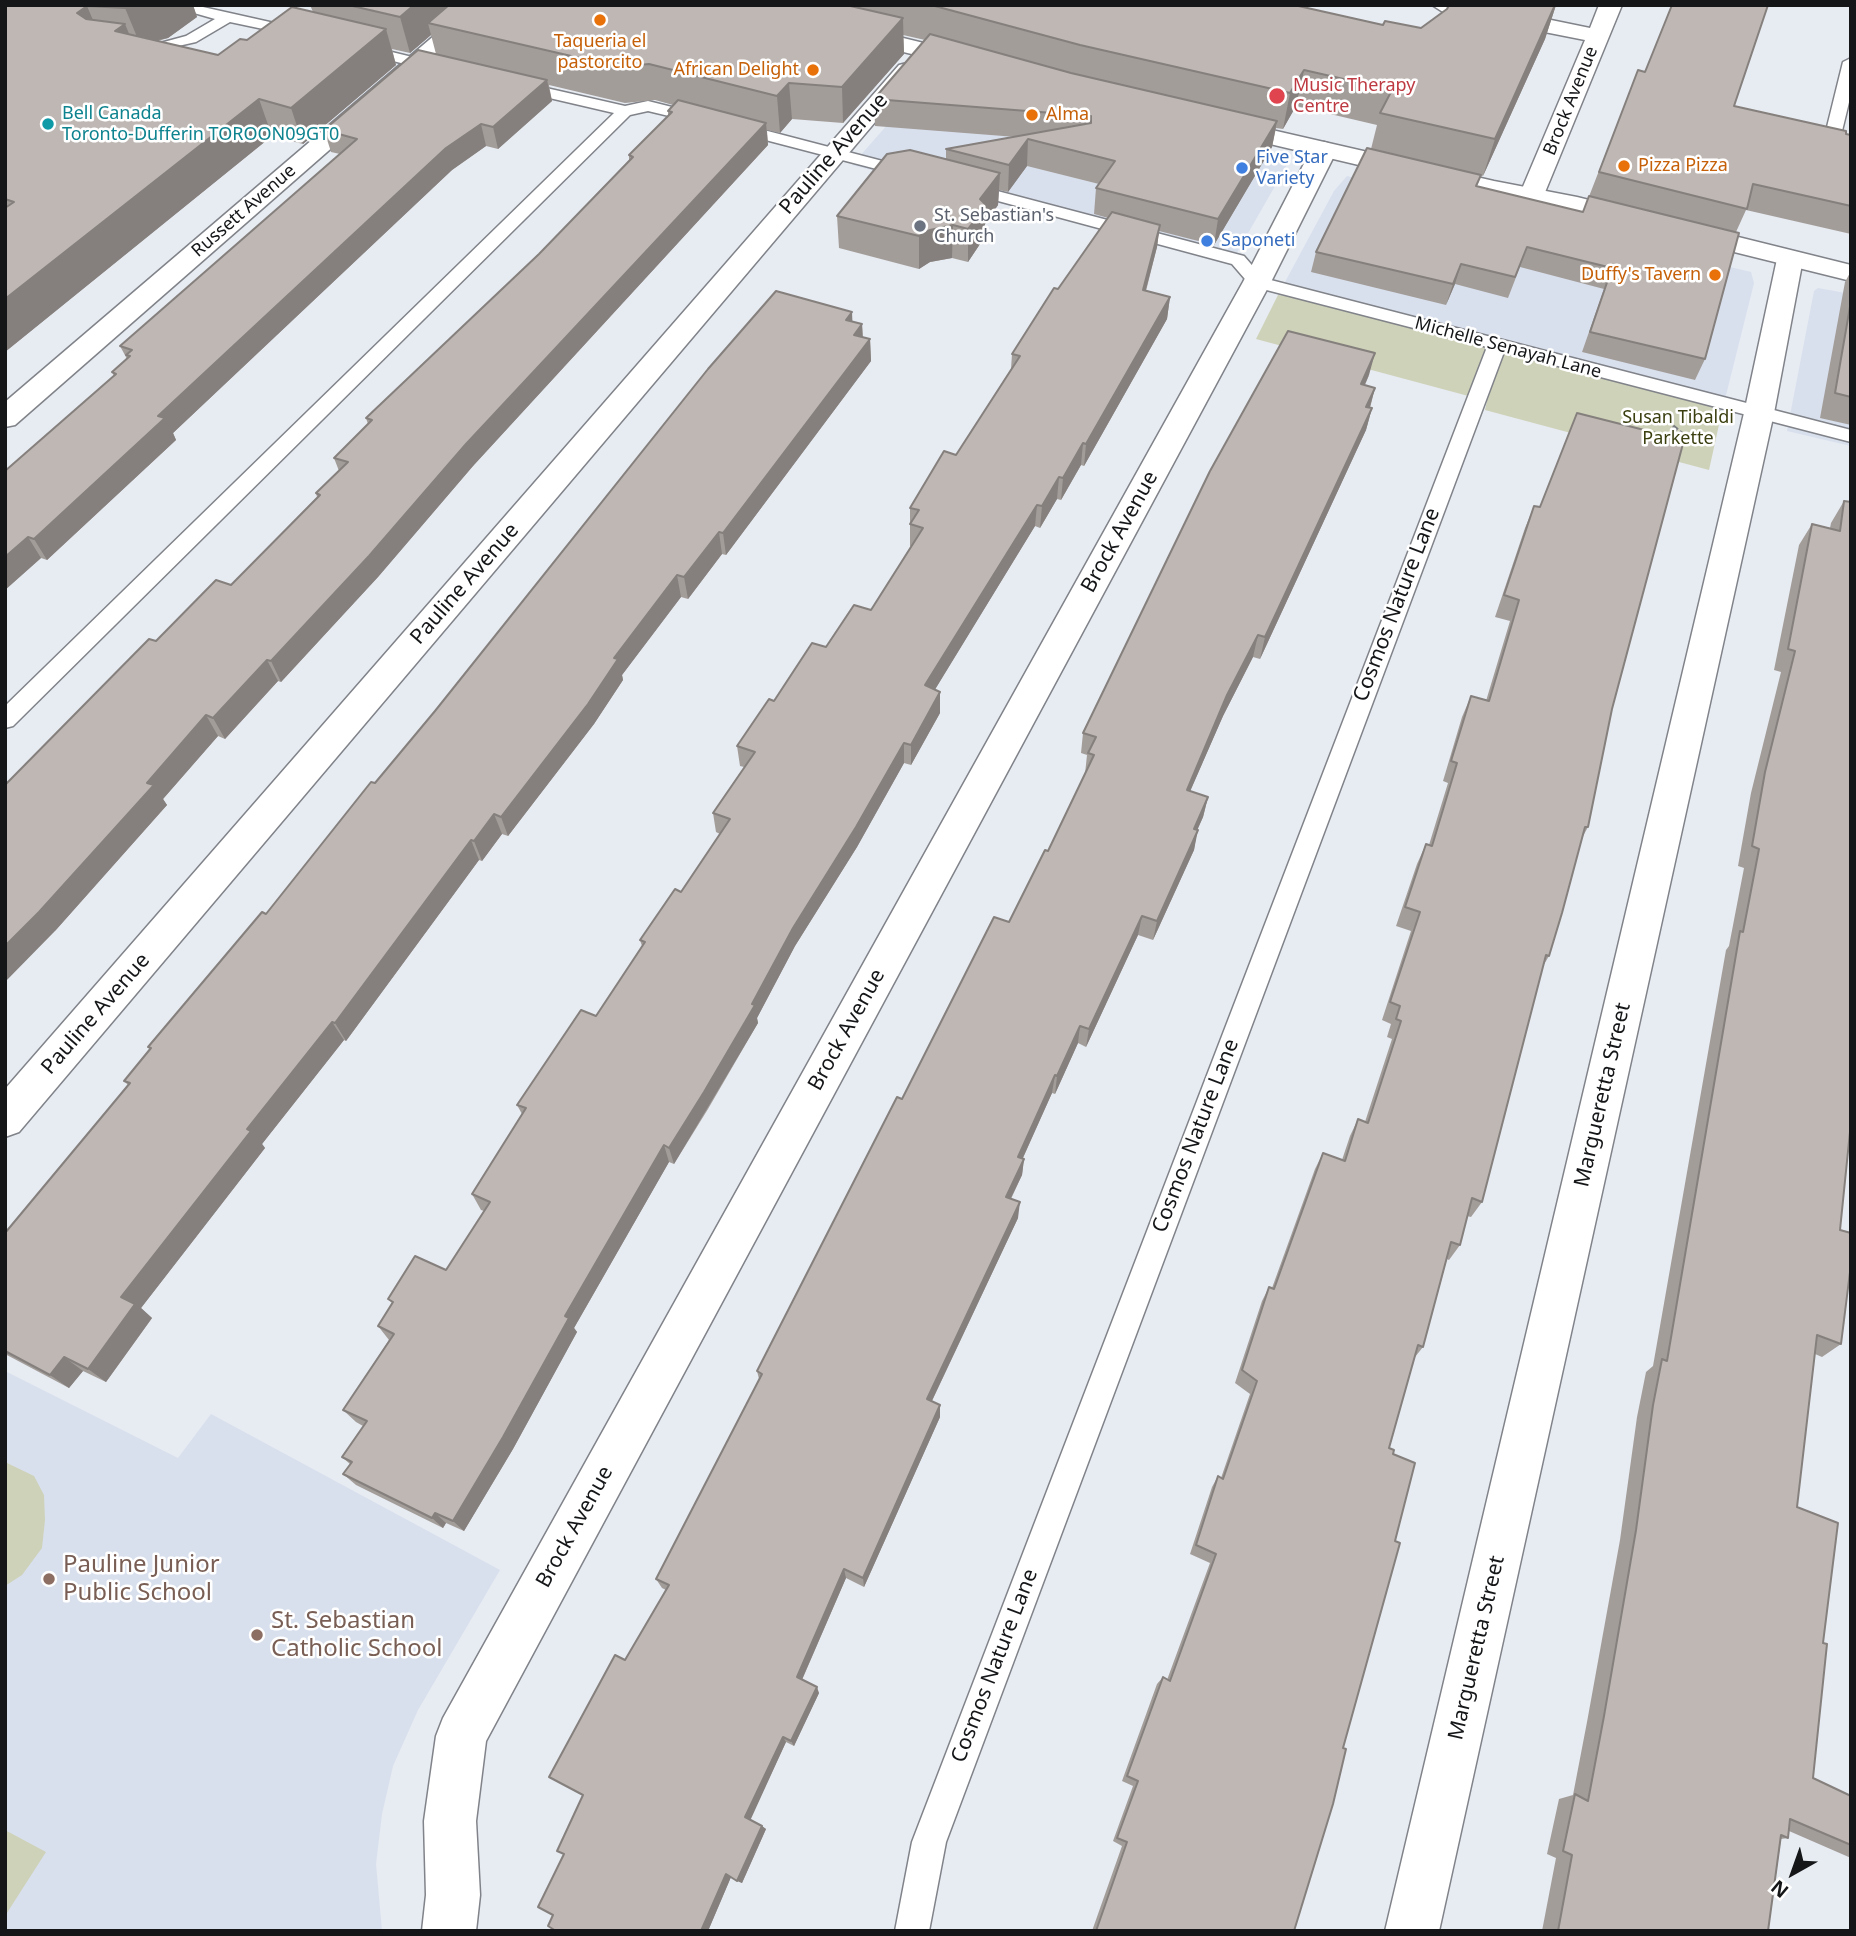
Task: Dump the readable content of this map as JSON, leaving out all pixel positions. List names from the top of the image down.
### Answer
{
  "streets": {
    "street": [
      "Brock Avenue",
      "Pauline Avenue",
      "Russett Avenue",
      "Margueretta Street"
    ],
    "lane": ["Michelle Senayah Lane", "Cosmos Nature Lane"]
  },
  "crossings": [
    ["Brock Avenue", "Michelle Senayah Lane"],
    ["Michelle Senayah Lane", "Cosmos Nature Lane"],
    ["Michelle Senayah Lane", "Margueretta Street"]
  ],
  "parks": ["Susan Tibaldi Parkette"],
  "places": [
    "Taqueria el pastorcito",
    "African Delight",
    "Music Therapy Centre",
    "Alma",
    "Bell Canada Toronto-Dufferin TOROON09GT0",
    "Pizza Pizza",
    "Five Star Variety",
    "St. Sebastian's Church",
    "Saponeti",
    "Duffy's Tavern",
    "Pauline Junior Public School",
    "St. Sebastian Catholic School"
  ],
  "north": "bottom left"
}
